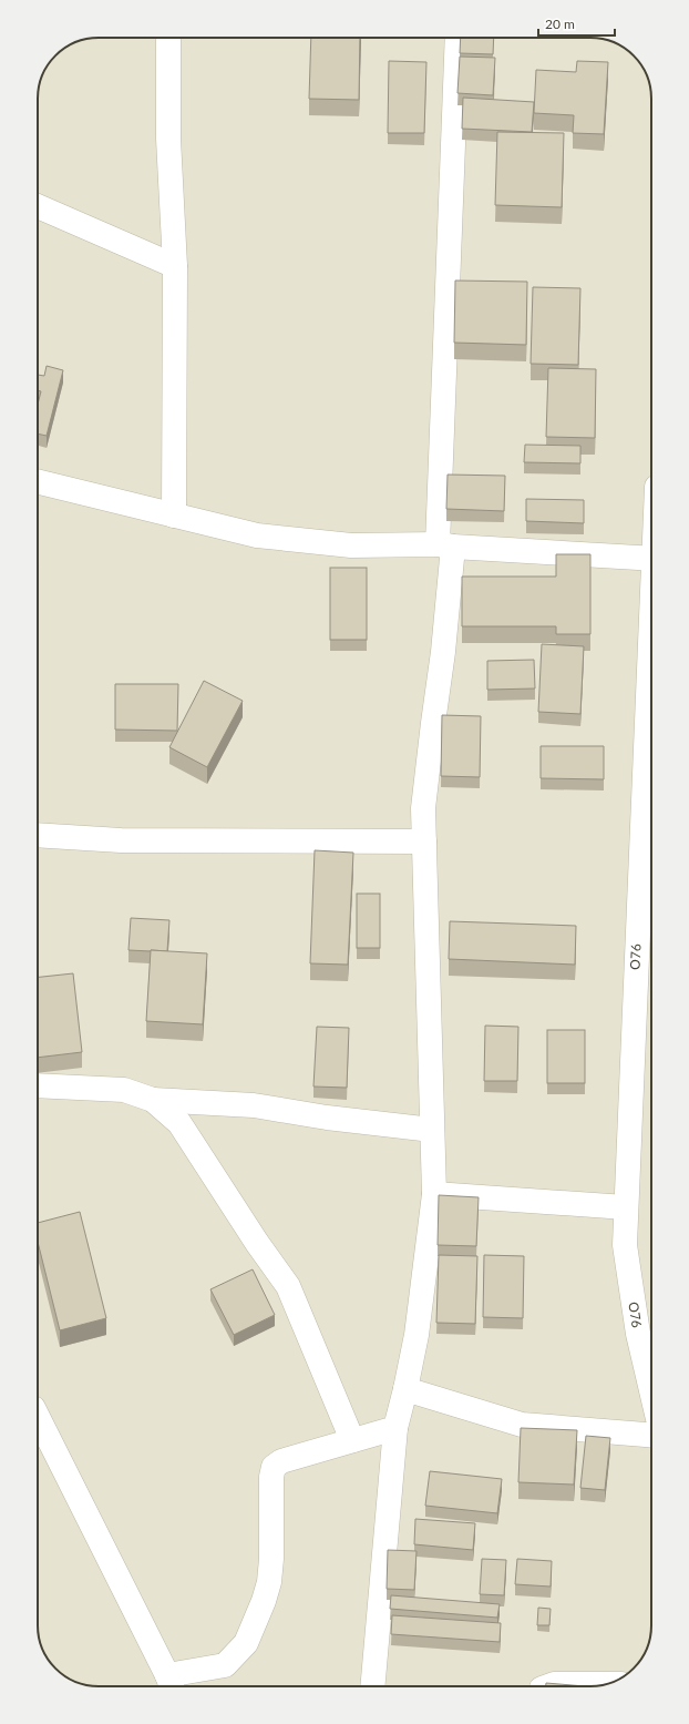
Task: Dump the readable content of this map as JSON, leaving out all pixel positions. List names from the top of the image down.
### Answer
{
  "streets": {
    "street": ["O76"]
  },
  "scale_bar": "20 m"
}
